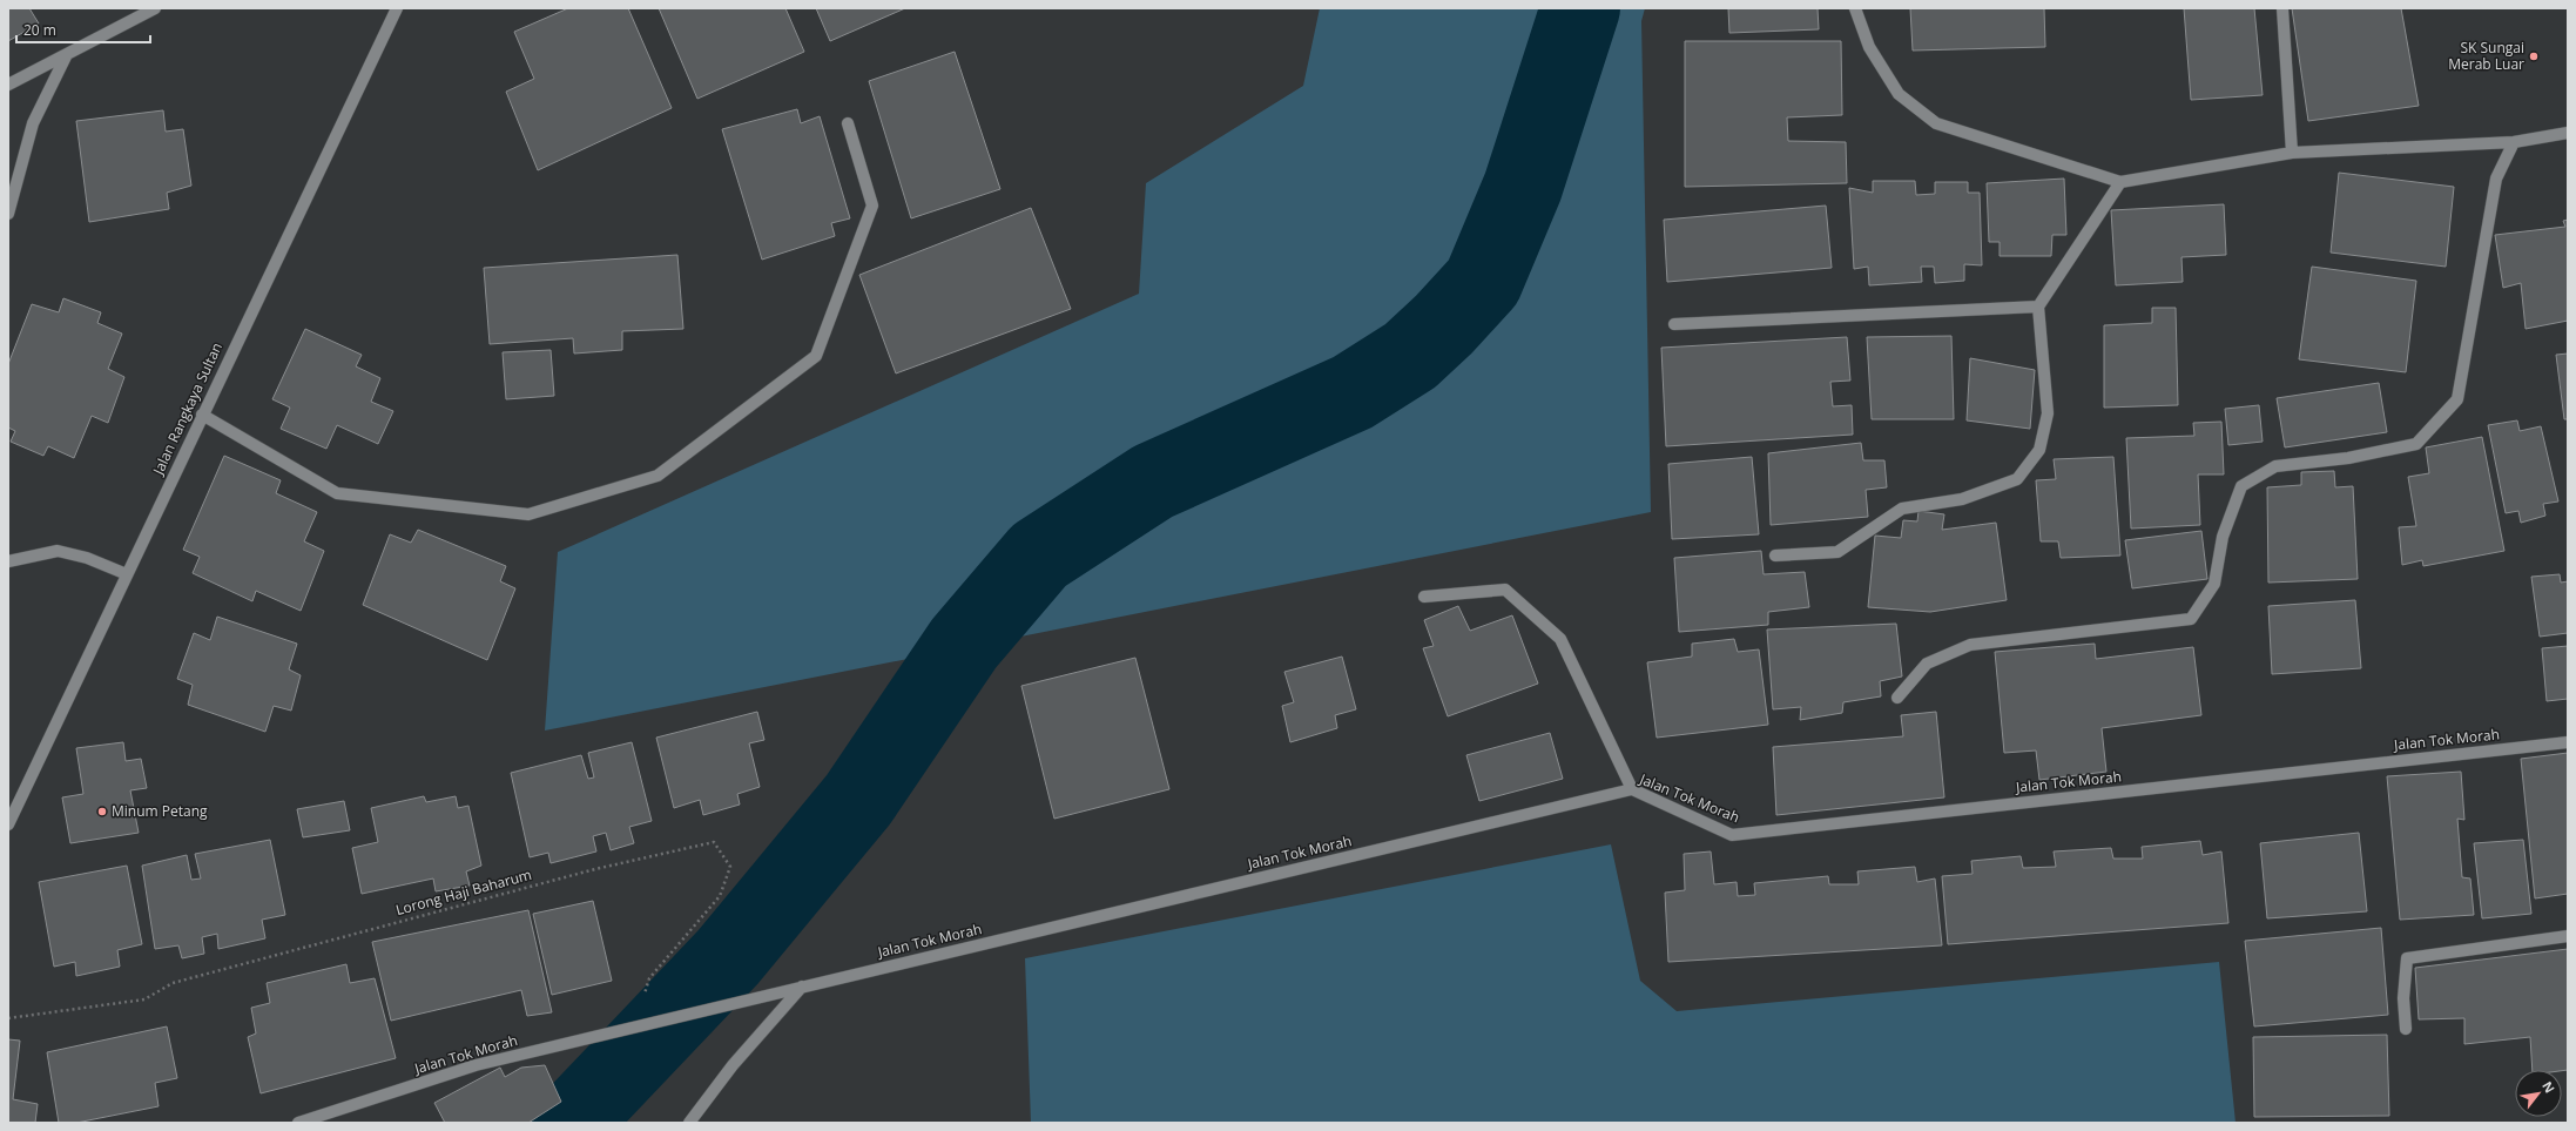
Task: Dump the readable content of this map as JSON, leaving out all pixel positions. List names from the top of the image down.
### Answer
{
  "streets": {
    "street": ["Jalan Rangkaya Sultan", "Jalan Tok Morah"],
    "path": ["Lorong Haji Baharum"]
  },
  "crossings": [
    ["Jalan Tok Morah", "Lorong Haji Baharum"]
  ],
  "places": ["SK Sungai Merab Luar", "Minum Petang"],
  "scale_bar": "20 m",
  "north": "top right"
}
